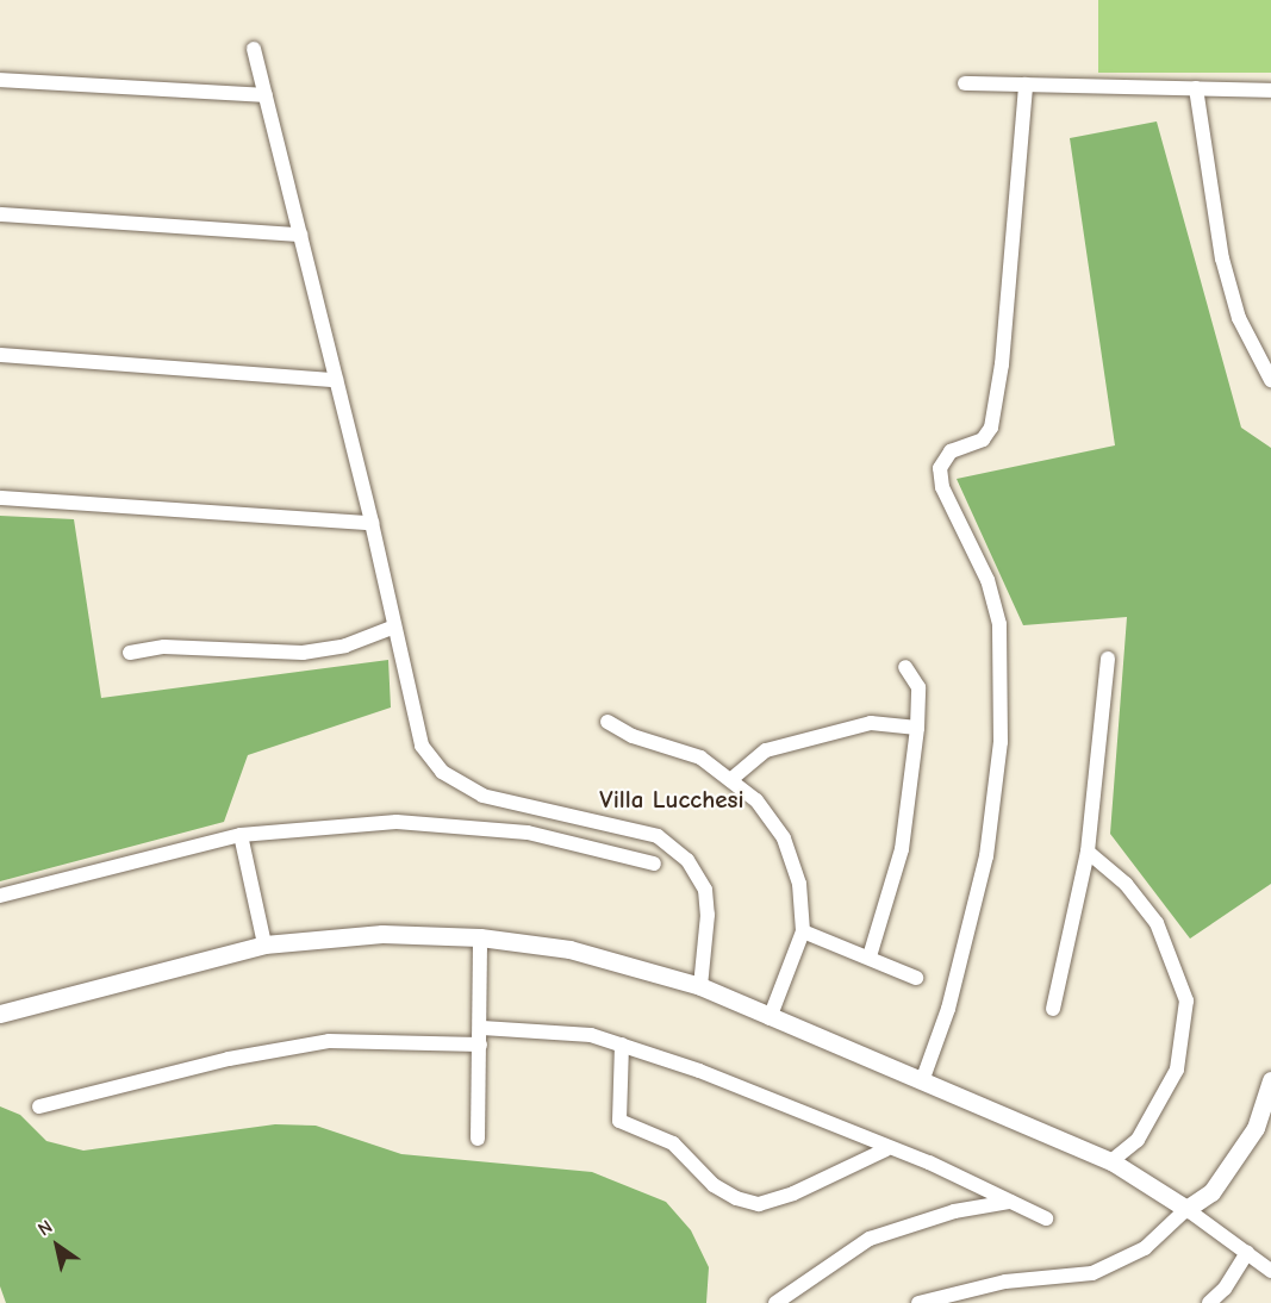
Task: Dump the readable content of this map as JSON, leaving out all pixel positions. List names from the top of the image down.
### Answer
{
  "districts": ["Villa Lucchesi"],
  "north": "top left"
}
